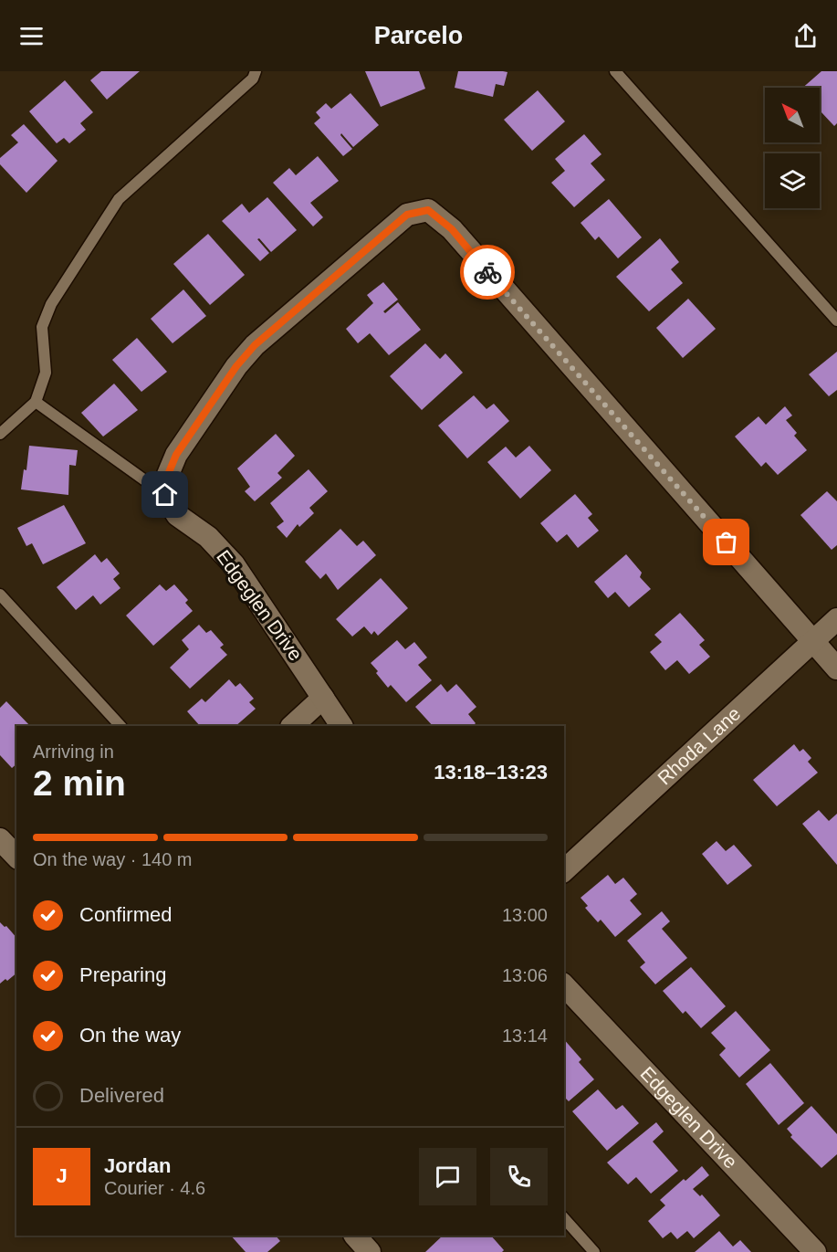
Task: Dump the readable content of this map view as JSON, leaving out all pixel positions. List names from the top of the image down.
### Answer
{
  "streets": {
    "street": ["Edgeglen Drive", "Rhoda Lane"]
  },
  "north": "top left",
  "page": {
    "header": "Parcelo",
    "heading": ["2 min", "Arriving in", "13:18–13:23"],
    "panel": ["Jordan", "Courier · 4.6"],
    "bar": "On the way · 140 m",
    "list": [
      ["Confirmed", "13:00"],
      ["Preparing", "13:06"],
      ["On the way", "13:14"],
      "Delivered"
    ],
    "round": "J"
  }
}
